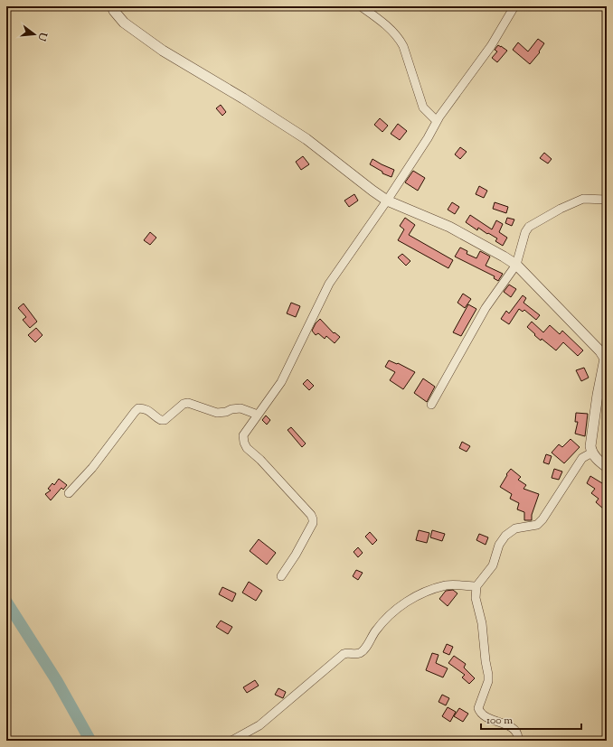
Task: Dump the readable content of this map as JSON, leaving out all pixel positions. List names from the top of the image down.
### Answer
{
  "scale_bar": "100 m",
  "north": "right"
}
